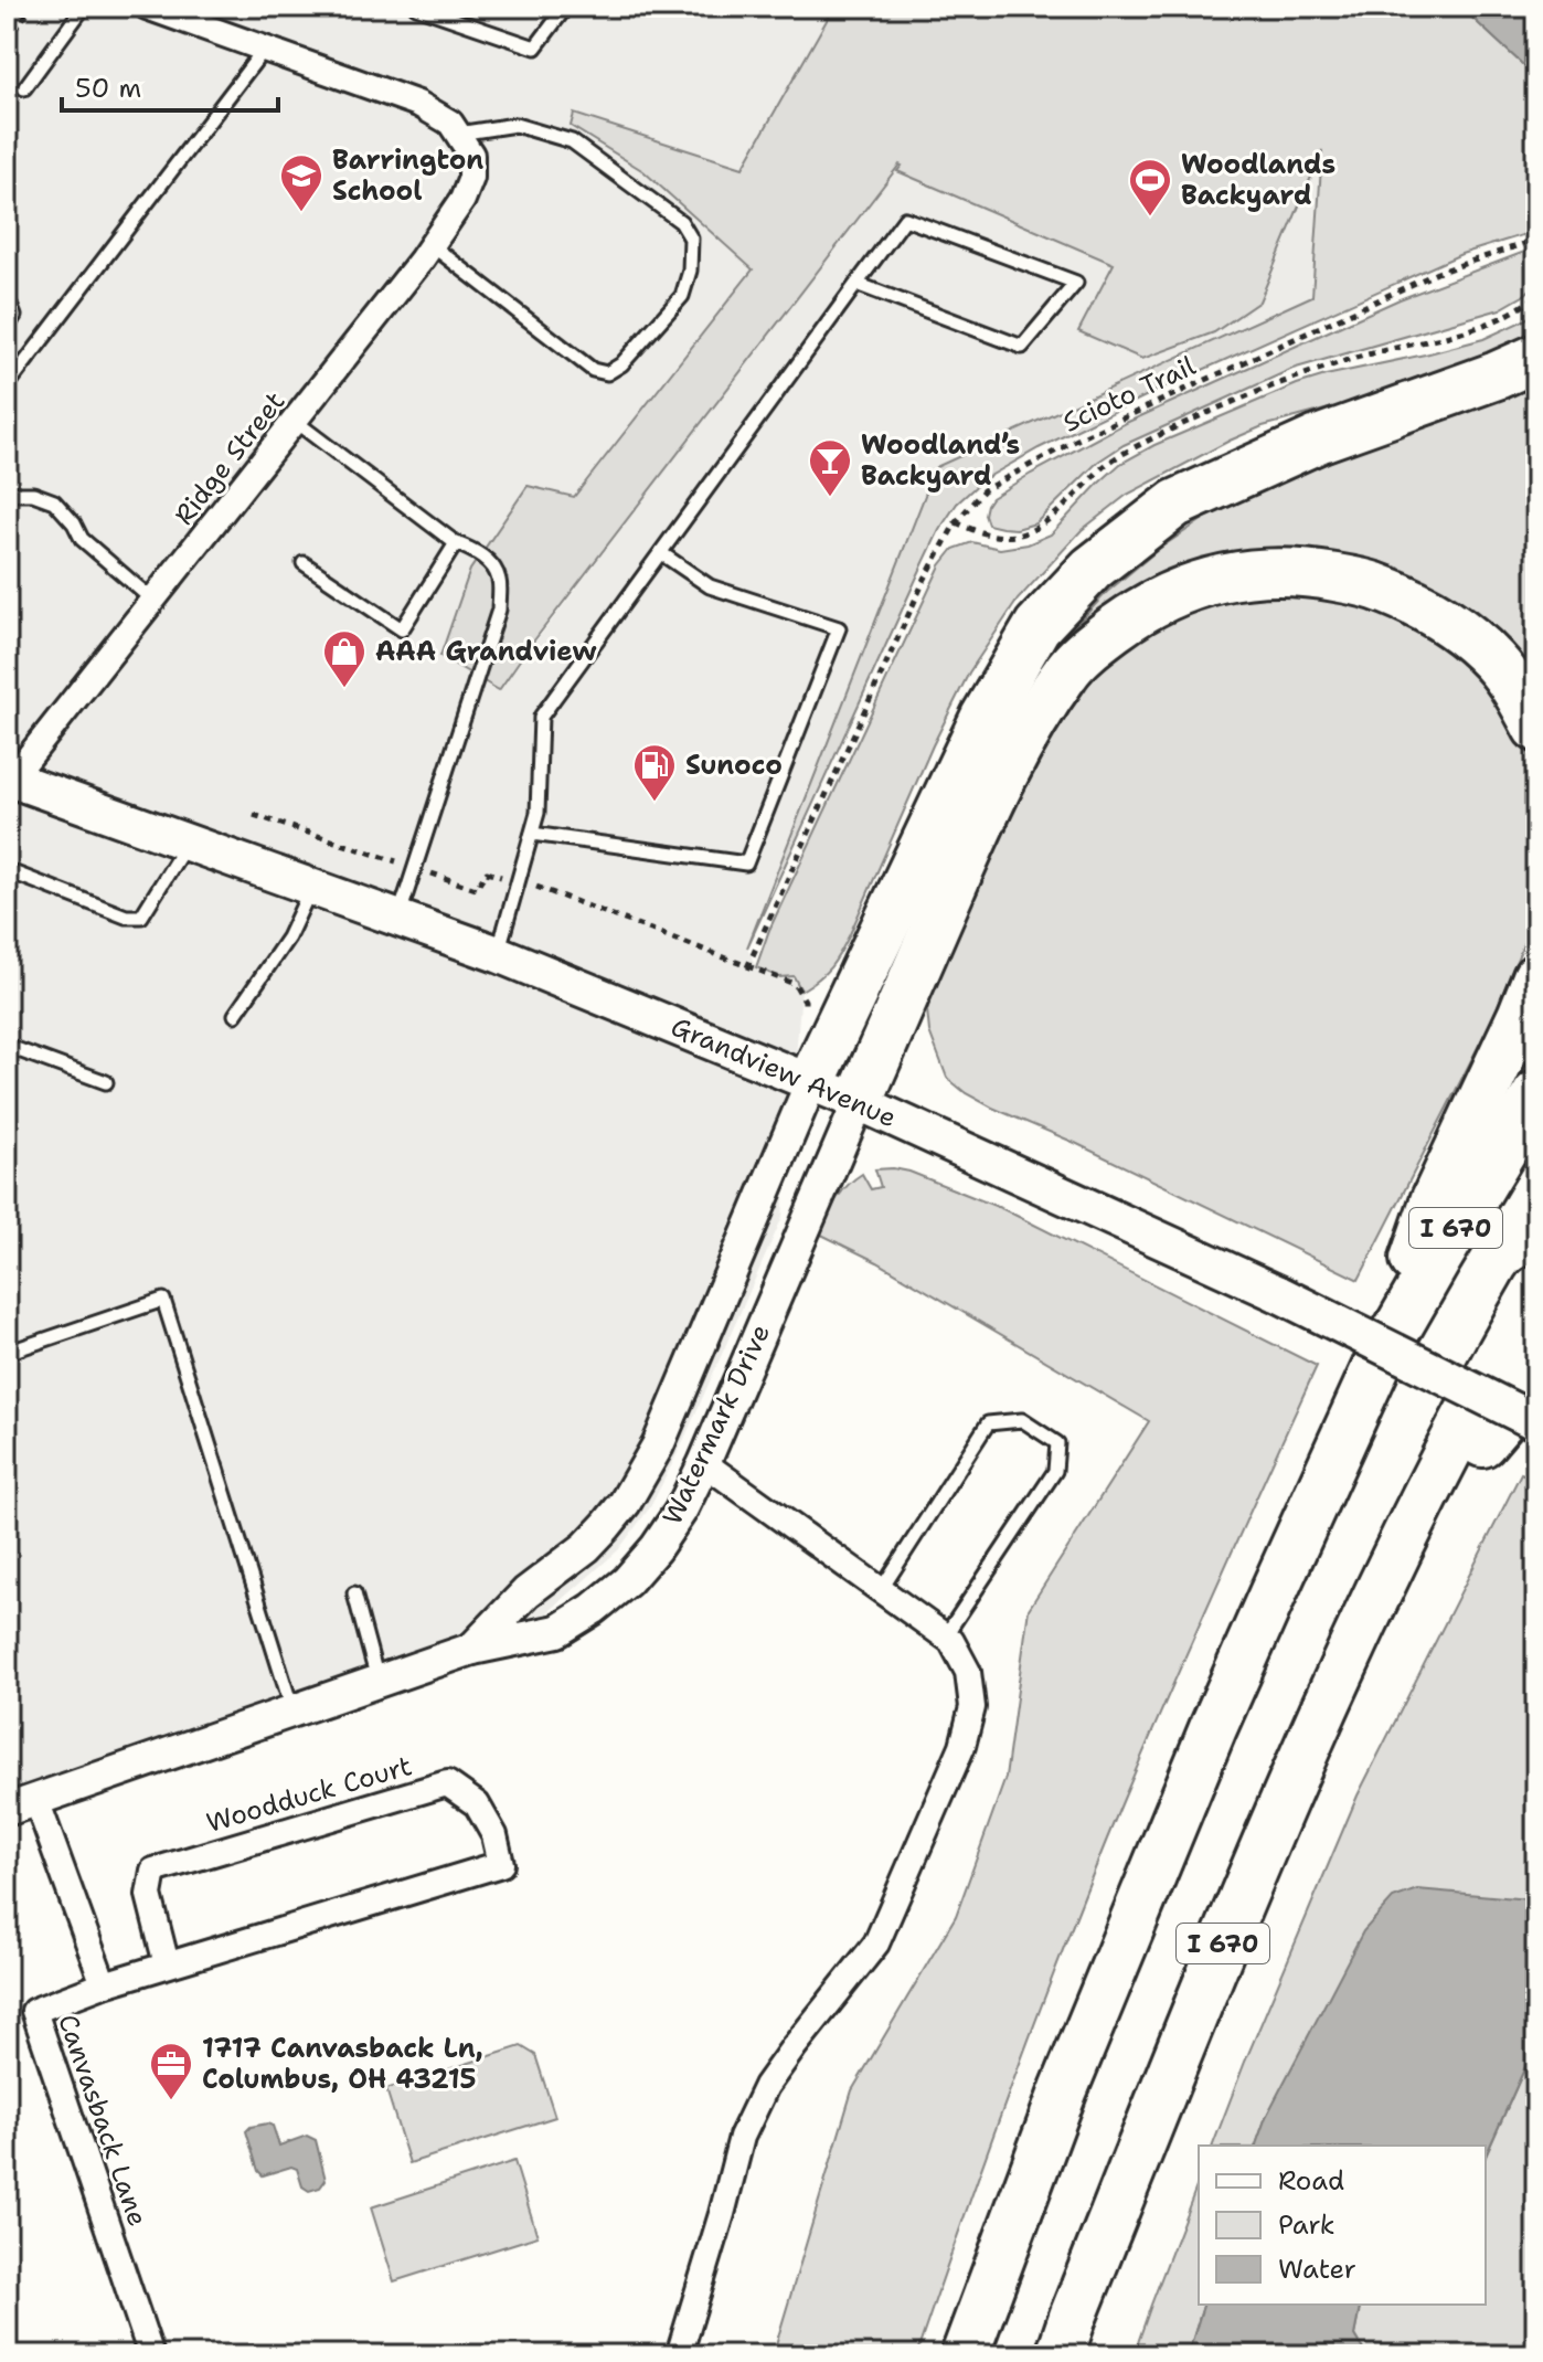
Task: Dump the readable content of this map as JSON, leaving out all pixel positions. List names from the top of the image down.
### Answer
{
  "streets": {
    "highway": ["I 670"],
    "main road": ["Grandview Avenue"],
    "street": [
      "Ridge Street",
      "Watermark Drive",
      "Woodduck Court",
      "Canvasback Lane"
    ],
    "path": ["Scioto Trail"]
  },
  "crossings": [
    ["Ridge Street", "Grandview Avenue"],
    ["Grandview Avenue", "Watermark Drive"],
    ["Watermark Drive", "Canvasback Lane"],
    ["Woodduck Court", "Canvasback Lane"]
  ],
  "places": {
    "school or university": ["Barrington School"],
    "sports": ["Woodlands Backyard"],
    "bar": ["Woodland’s Backyard"],
    "shop": ["AAA Grandview"],
    "fuel station": ["Sunoco"],
    "office": ["1717 Canvasback Ln, Columbus, OH 43215"]
  },
  "legend": ["Road", "Park", "Water"],
  "scale_bar": "50 m"
}
